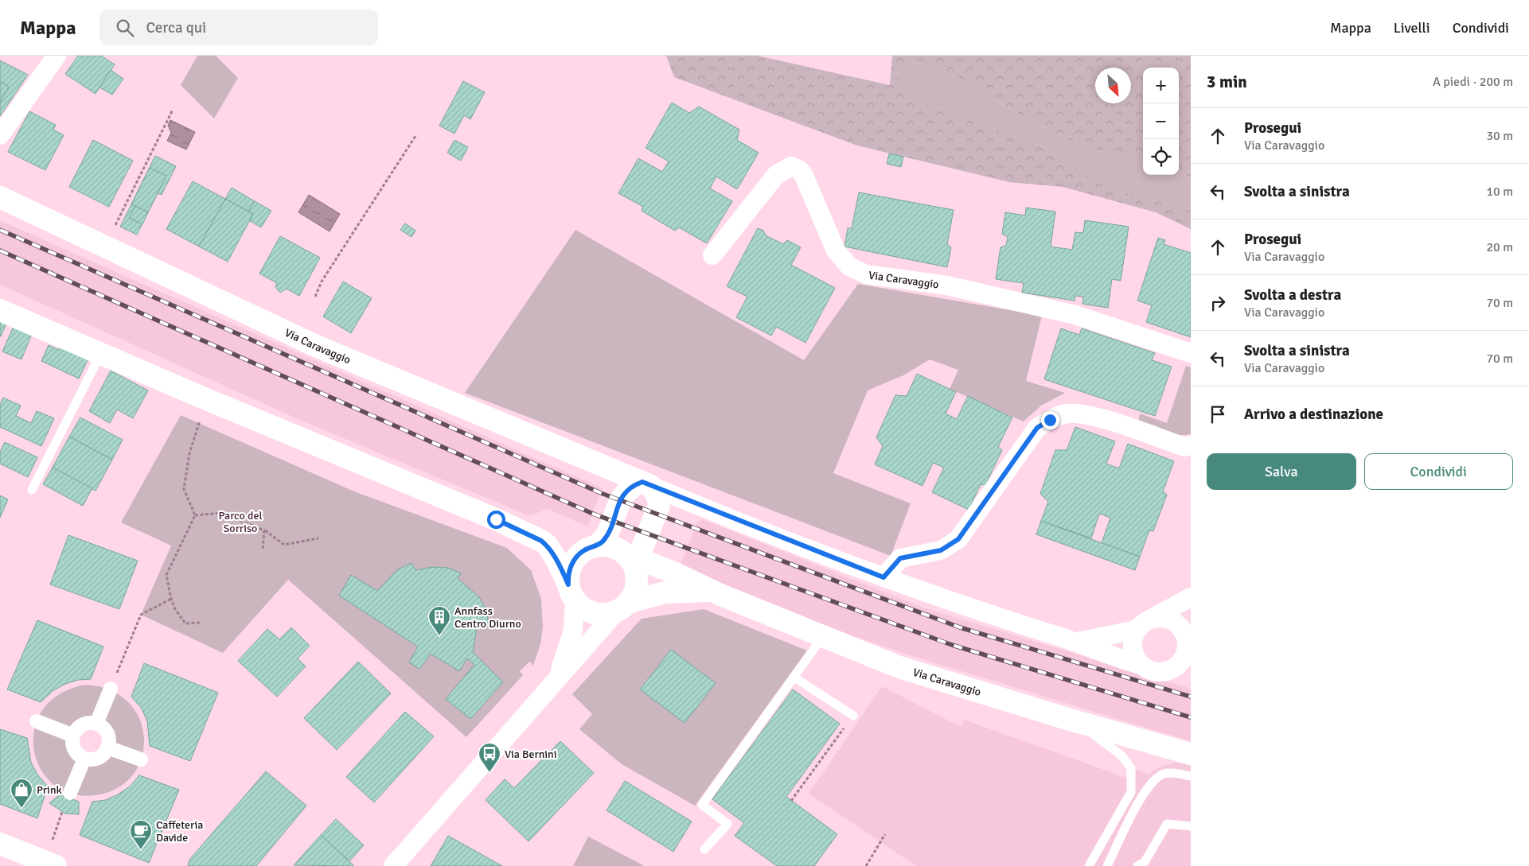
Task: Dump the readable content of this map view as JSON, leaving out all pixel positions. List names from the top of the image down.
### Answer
{
  "streets": {
    "street": ["Via Caravaggio"]
  },
  "parks": ["Parco del Sorriso"],
  "places": {
    "building": ["Annfass Centro Diurno"],
    "bus stop": ["Via Bernini"],
    "shop": ["Prink"],
    "cafe": ["Caffeteria Davide"]
  },
  "north": "bottom right",
  "page": {
    "header": "Mappa",
    "search": "Cerca qui",
    "nav": ["Mappa", "Livelli", "Condividi"],
    "heading": ["3 min", "A piedi · 200 m"],
    "map_buttons": ["+", "−"],
    "list": [
      ["Prosegui", "Via Caravaggio", "30 m"],
      ["Svolta a sinistra", "10 m"],
      ["Prosegui", "Via Caravaggio", "20 m"],
      ["Svolta a destra", "Via Caravaggio", "70 m"],
      ["Svolta a sinistra", "Via Caravaggio", "70 m"],
      "Arrivo a destinazione"
    ],
    "buttons": ["Salva", "Condividi"]
  }
}
